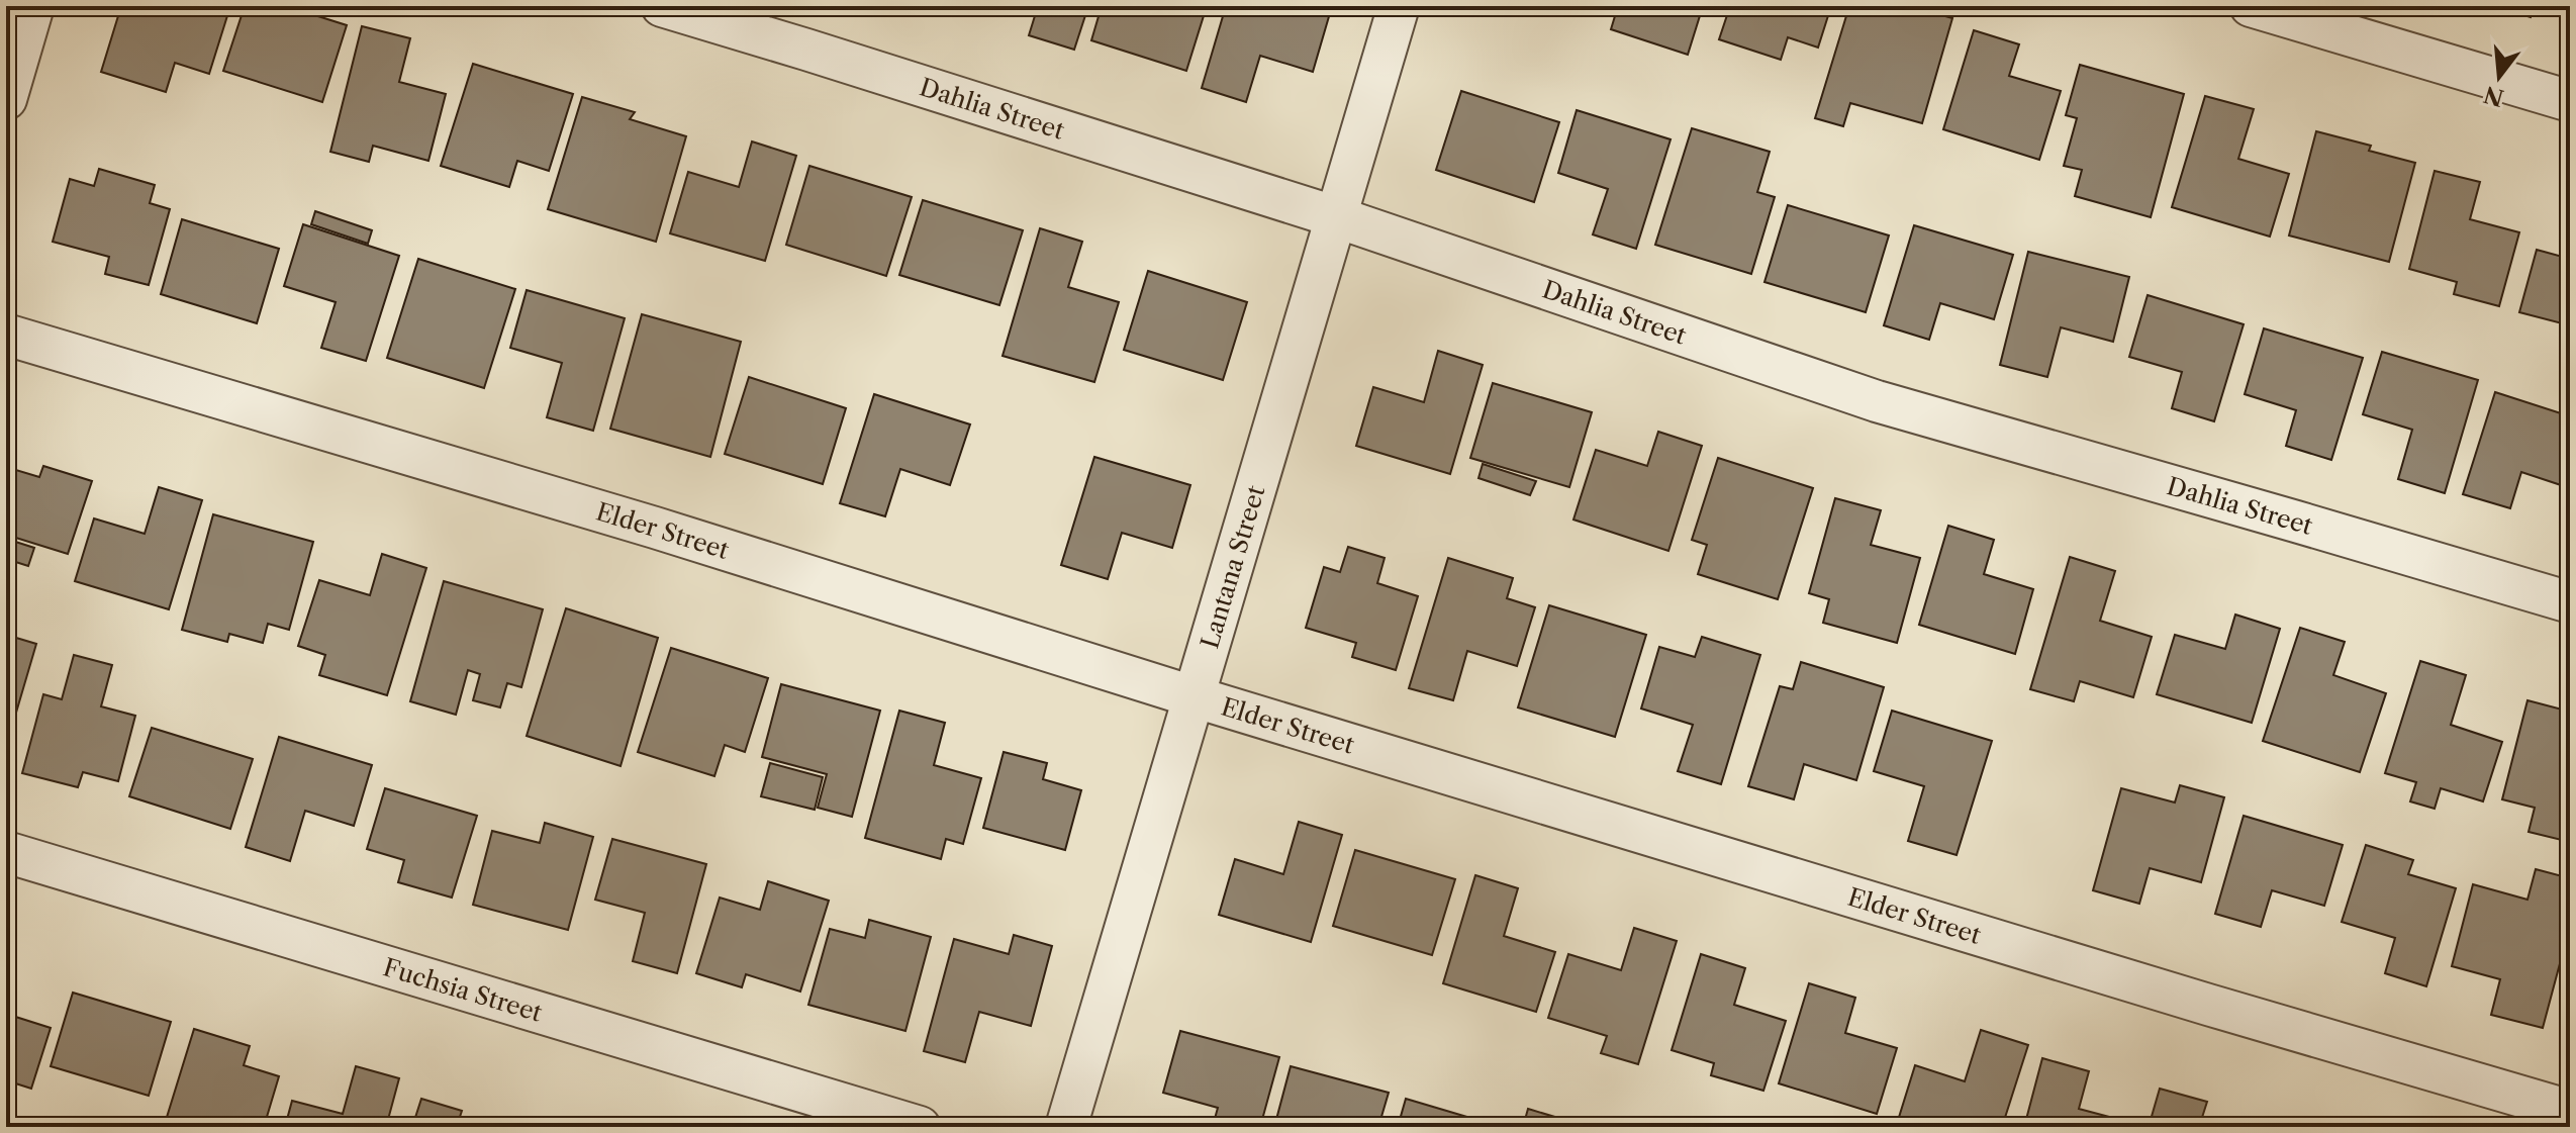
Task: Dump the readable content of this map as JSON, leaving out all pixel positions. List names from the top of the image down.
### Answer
{
  "streets": {
    "street": [
      "Dahlia Street",
      "Elder Street",
      "Lantana Street",
      "Fuchsia Street"
    ]
  },
  "crossings": [
    ["Dahlia Street", "Lantana Street"],
    ["Elder Street", "Lantana Street"]
  ],
  "north": "bottom"
}
